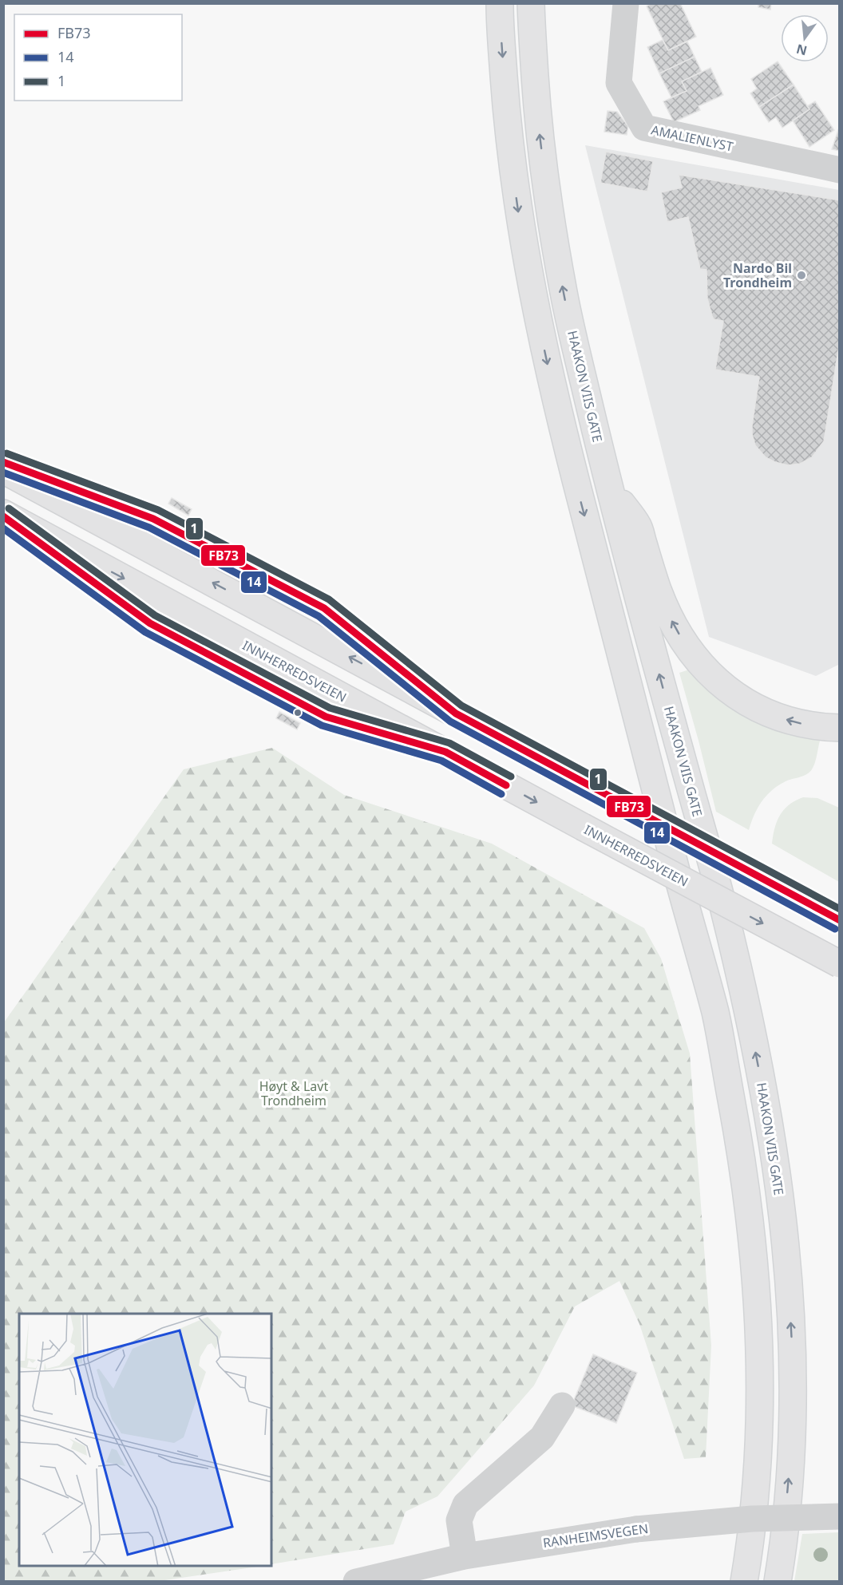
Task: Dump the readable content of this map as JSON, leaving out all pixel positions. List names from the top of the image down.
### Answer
{
  "streets": {
    "main road": ["HAAKON VIIS GATE", "INNHERREDSVEIEN"],
    "street": ["AMALIENLYST", "RANHEIMSVEGEN"]
  },
  "parks": ["Høyt & Lavt Trondheim"],
  "places": ["Nardo Bil Trondheim"],
  "lines": ["transit line 1", "transit line FB73", "transit line 14"],
  "legend": ["FB73", "14", "1"],
  "north": "bottom"
}
